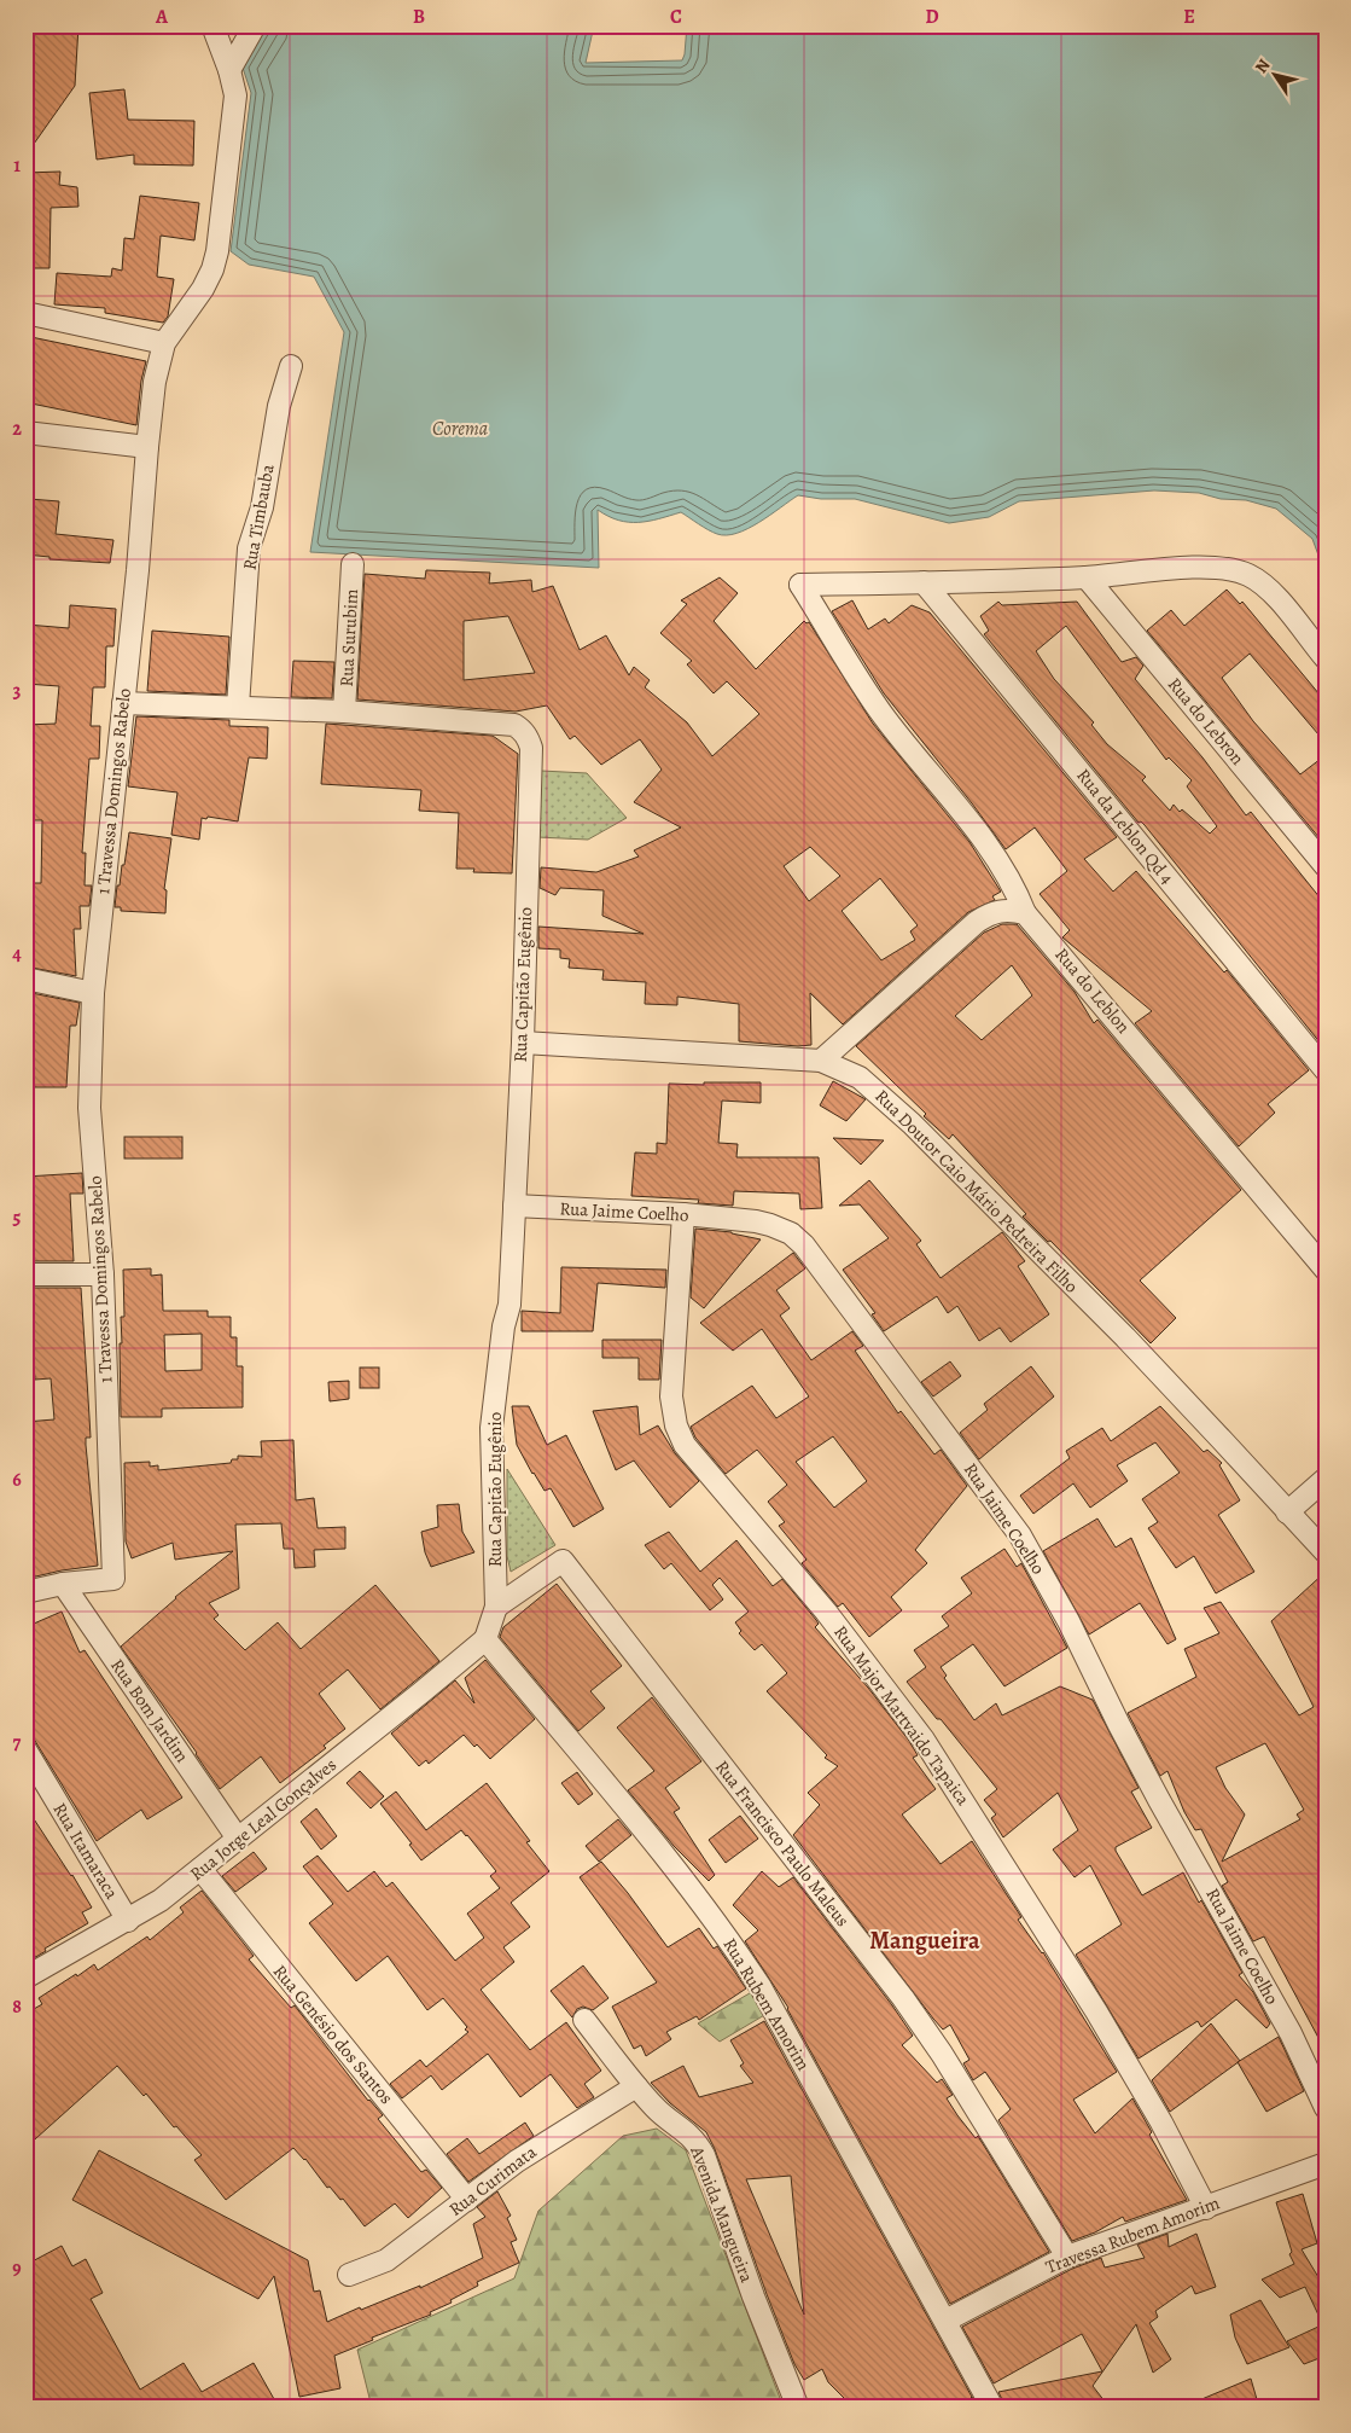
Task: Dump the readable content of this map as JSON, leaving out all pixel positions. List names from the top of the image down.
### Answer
{
  "streets": {
    "street": [
      "Rua Timbauba",
      "Rua Surubim",
      "Rua do Lebron",
      "1 Travessa Domingos Rabelo",
      "Rua da Leblon Qd 4",
      "Rua Capitão Eugênio",
      "Rua do Leblon",
      "Rua Doutor Caio Mário Pedreira Filho",
      "Rua Jaime Coelho",
      "Rua Bom Jardim",
      "Rua Major Martvaido Tapaica",
      "Rua Jorge Leal Gonçalves",
      "Rua Francisco Paulo Maleus",
      "Rua Itamaraca",
      "Rua Rubem Amorim",
      "Rua Genésio dos Santos",
      "Rua Curimata",
      "Avenida Mangueira",
      "Travessa Rubem Amorim"
    ]
  },
  "crossings": [
    ["Rua Timbauba", "Rua Capitão Eugênio"],
    ["Rua Surubim", "Rua Capitão Eugênio"],
    ["1 Travessa Domingos Rabelo", "Rua Capitão Eugênio"],
    ["1 Travessa Domingos Rabelo", "Rua Bom Jardim"],
    ["Rua da Leblon Qd 4", "Rua do Leblon"],
    ["Rua Capitão Eugênio", "Rua Doutor Caio Mário Pedreira Filho"],
    ["Rua Capitão Eugênio", "Rua Jaime Coelho"],
    ["Rua Capitão Eugênio", "Rua Jorge Leal Gonçalves"],
    ["Rua Capitão Eugênio", "Rua Francisco Paulo Maleus"],
    ["Rua Capitão Eugênio", "Rua Rubem Amorim"],
    ["Rua Jaime Coelho", "Rua Major Martvaido Tapaica"],
    ["Rua Bom Jardim", "Rua Jorge Leal Gonçalves"],
    ["Rua Major Martvaido Tapaica", "Travessa Rubem Amorim"],
    ["Rua Jorge Leal Gonçalves", "Rua Itamaraca"],
    ["Rua Jorge Leal Gonçalves", "Rua Rubem Amorim"],
    ["Rua Jorge Leal Gonçalves", "Rua Genésio dos Santos"],
    ["Rua Francisco Paulo Maleus", "Travessa Rubem Amorim"],
    ["Rua Rubem Amorim", "Travessa Rubem Amorim"],
    ["Rua Genésio dos Santos", "Rua Curimata"],
    ["Rua Curimata", "Avenida Mangueira"]
  ],
  "districts": ["Mangueira"],
  "water": ["Corema"],
  "north": "top left",
  "grid": {
    "columns": [
      "A",
      "B",
      "C",
      "D",
      "E"
    ],
    "rows": [
      "1",
      "2",
      "3",
      "4",
      "5",
      "6",
      "7",
      "8",
      "9"
    ]
  }
}
